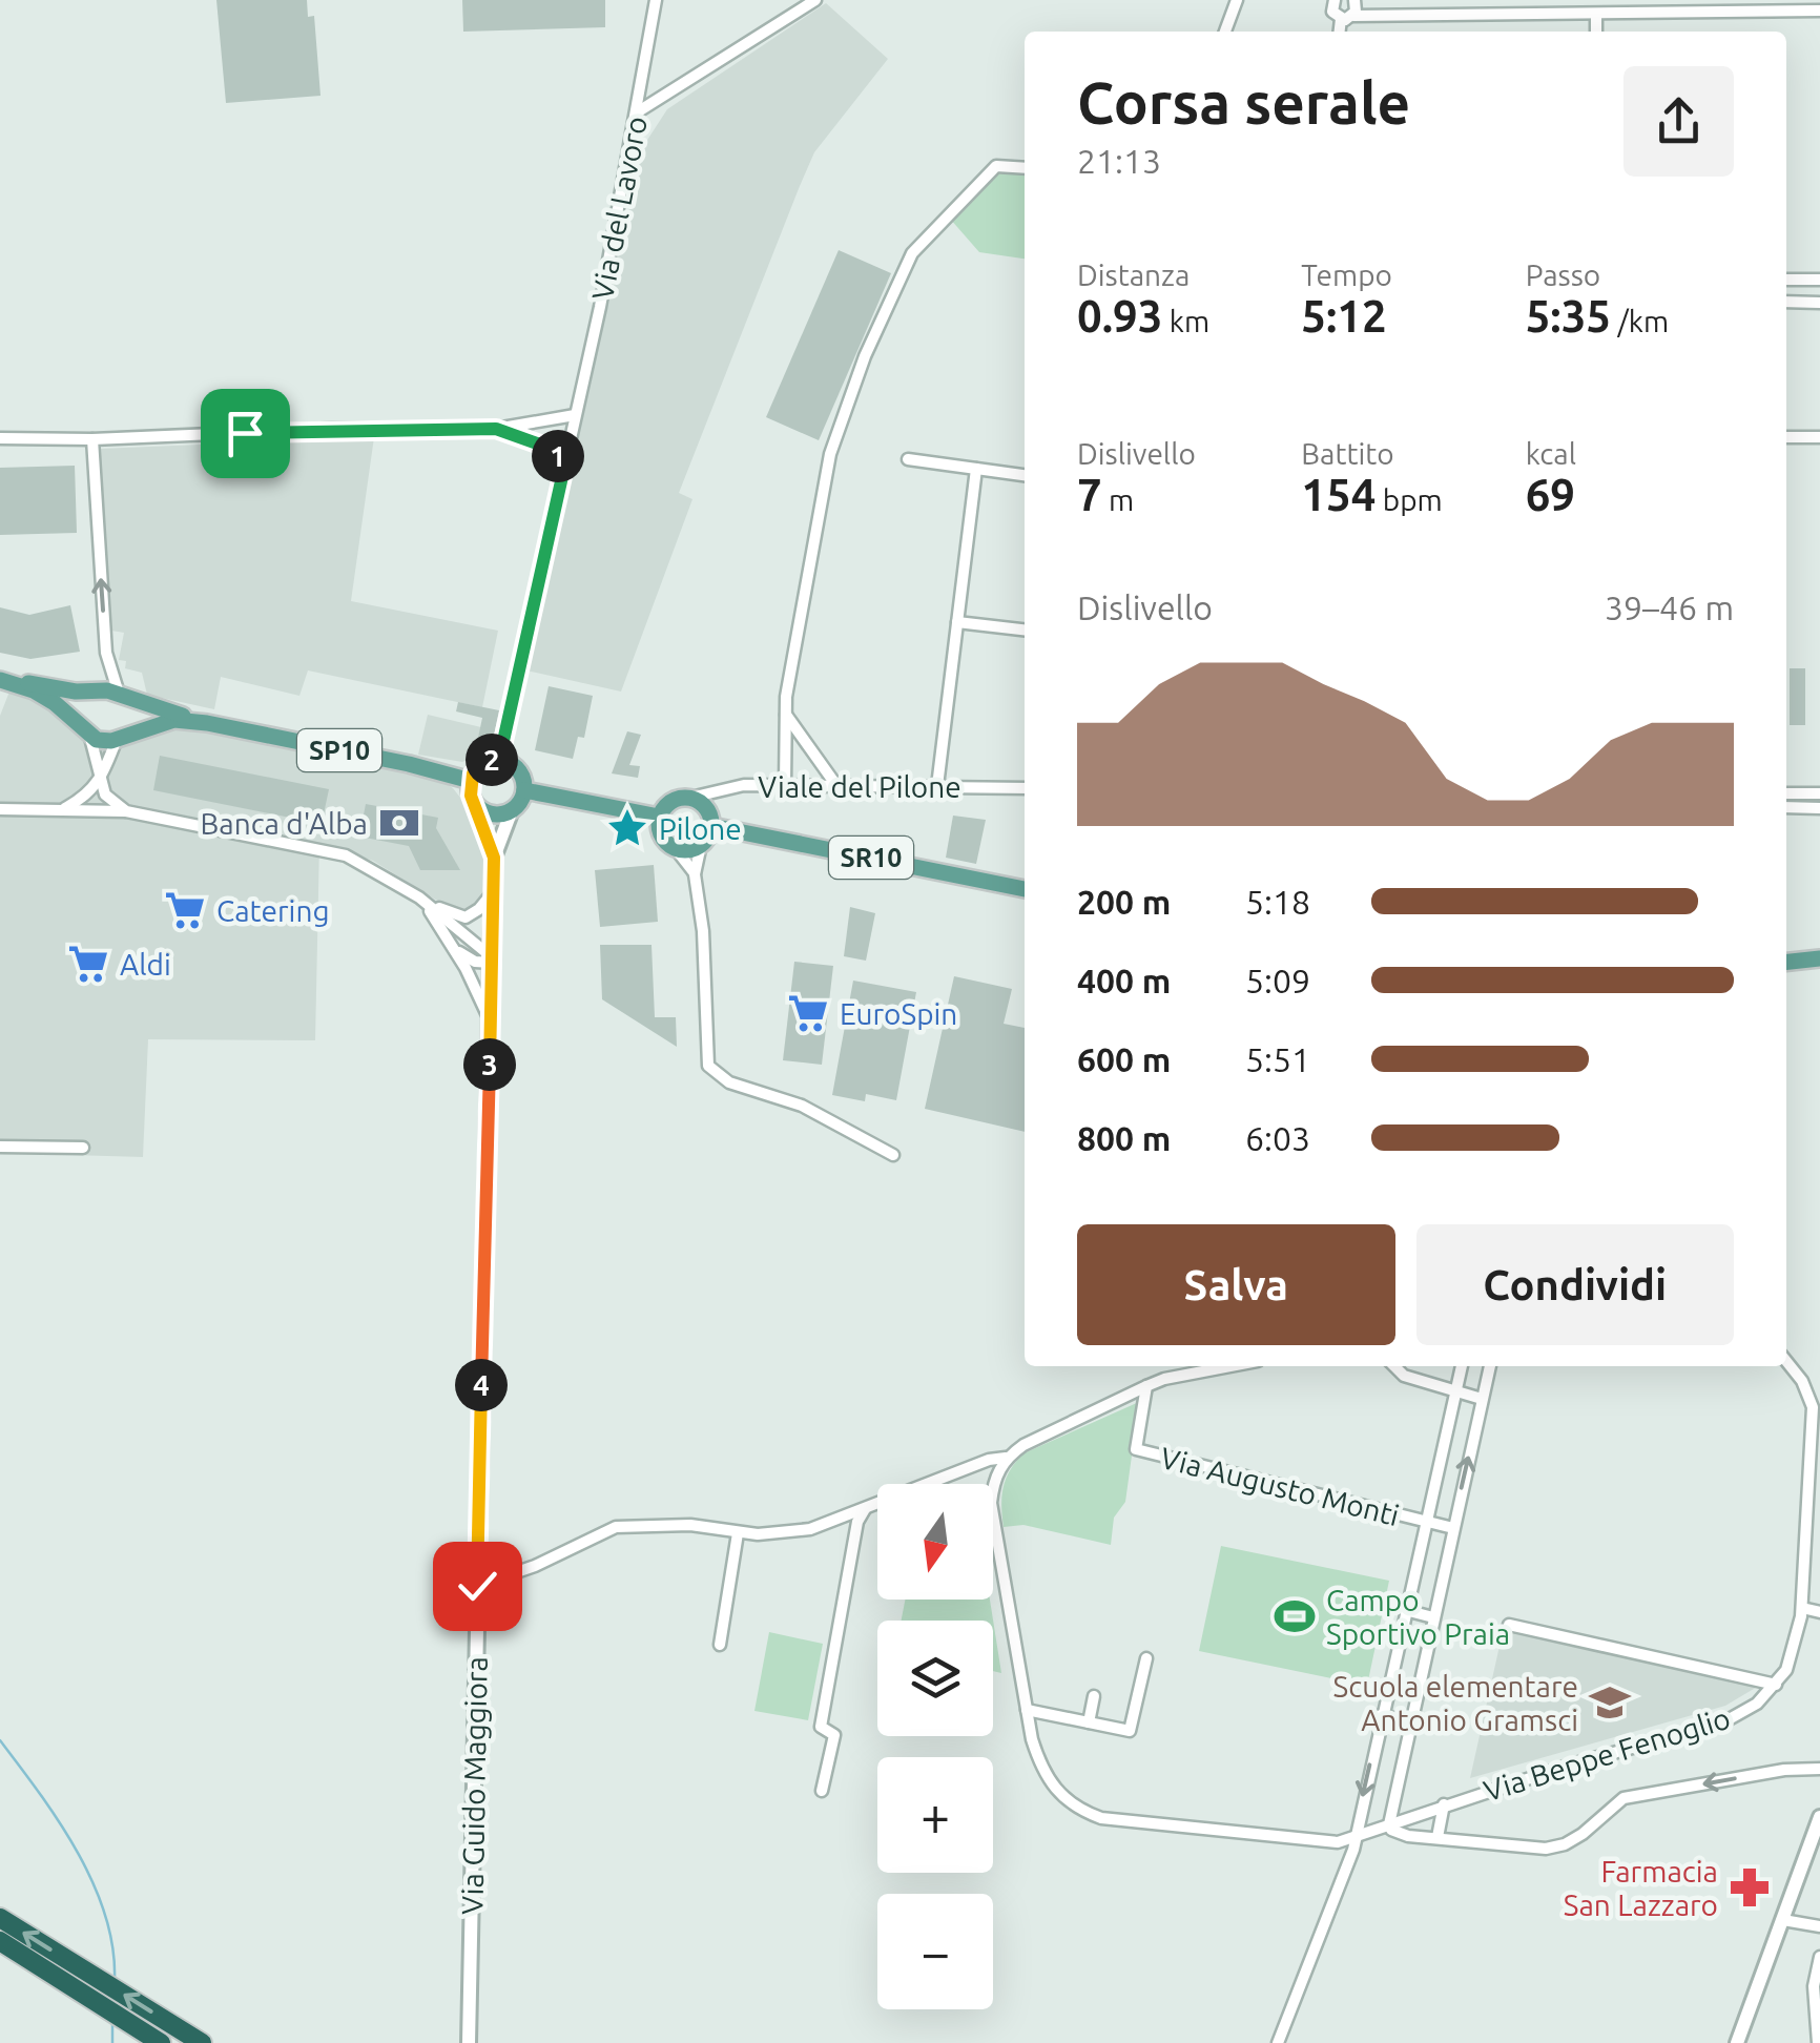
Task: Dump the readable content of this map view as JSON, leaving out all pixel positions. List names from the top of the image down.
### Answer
{
  "streets": {
    "main road": ["SP10", "SR10"],
    "street": [
      "Via del Lavoro",
      "Viale del Pilone",
      "Via Augusto Monti",
      "Via Beppe Fenoglio",
      "Via Guido Maggiora"
    ]
  },
  "crossings": [
    ["Via del Lavoro", "SP10"],
    ["Via del Lavoro", "Via Guido Maggiora"],
    ["SP10", "Via Guido Maggiora"],
    ["Viale del Pilone", "SR10"],
    ["Via Augusto Monti", "Via Beppe Fenoglio"]
  ],
  "places": {
    "bank": ["Banca d'Alba"],
    "place": ["Pilone"],
    "supermarket": ["Catering", "Aldi", "EuroSpin"],
    "sports": ["Campo Sportivo Praia"],
    "school or university": ["Scuola elementare Antonio Gramsci"],
    "pharmacy": ["Farmacia San Lazzaro"]
  },
  "north": "bottom",
  "page": {
    "heading": ["Corsa serale", "21:13"],
    "stats": [
      ["Distanza", "0.93 km"],
      ["Tempo", "5:12"],
      ["Passo", "5:35 /km"],
      ["Dislivello", "7 m"],
      ["Battito", "154 bpm"],
      ["kcal", "69"]
    ],
    "pins": [
      "1",
      "2",
      "3",
      "4"
    ],
    "chart": ["Dislivello", "39–46 m"],
    "list": [
      {
        "name": "200 m",
        "note": "5:18"
      },
      {
        "name": "400 m",
        "note": "5:09"
      },
      {
        "name": "600 m",
        "note": "5:51"
      },
      {
        "name": "800 m",
        "note": "6:03"
      }
    ],
    "buttons": ["Salva", "Condividi"],
    "map_buttons": ["+", "−"]
  }
}
